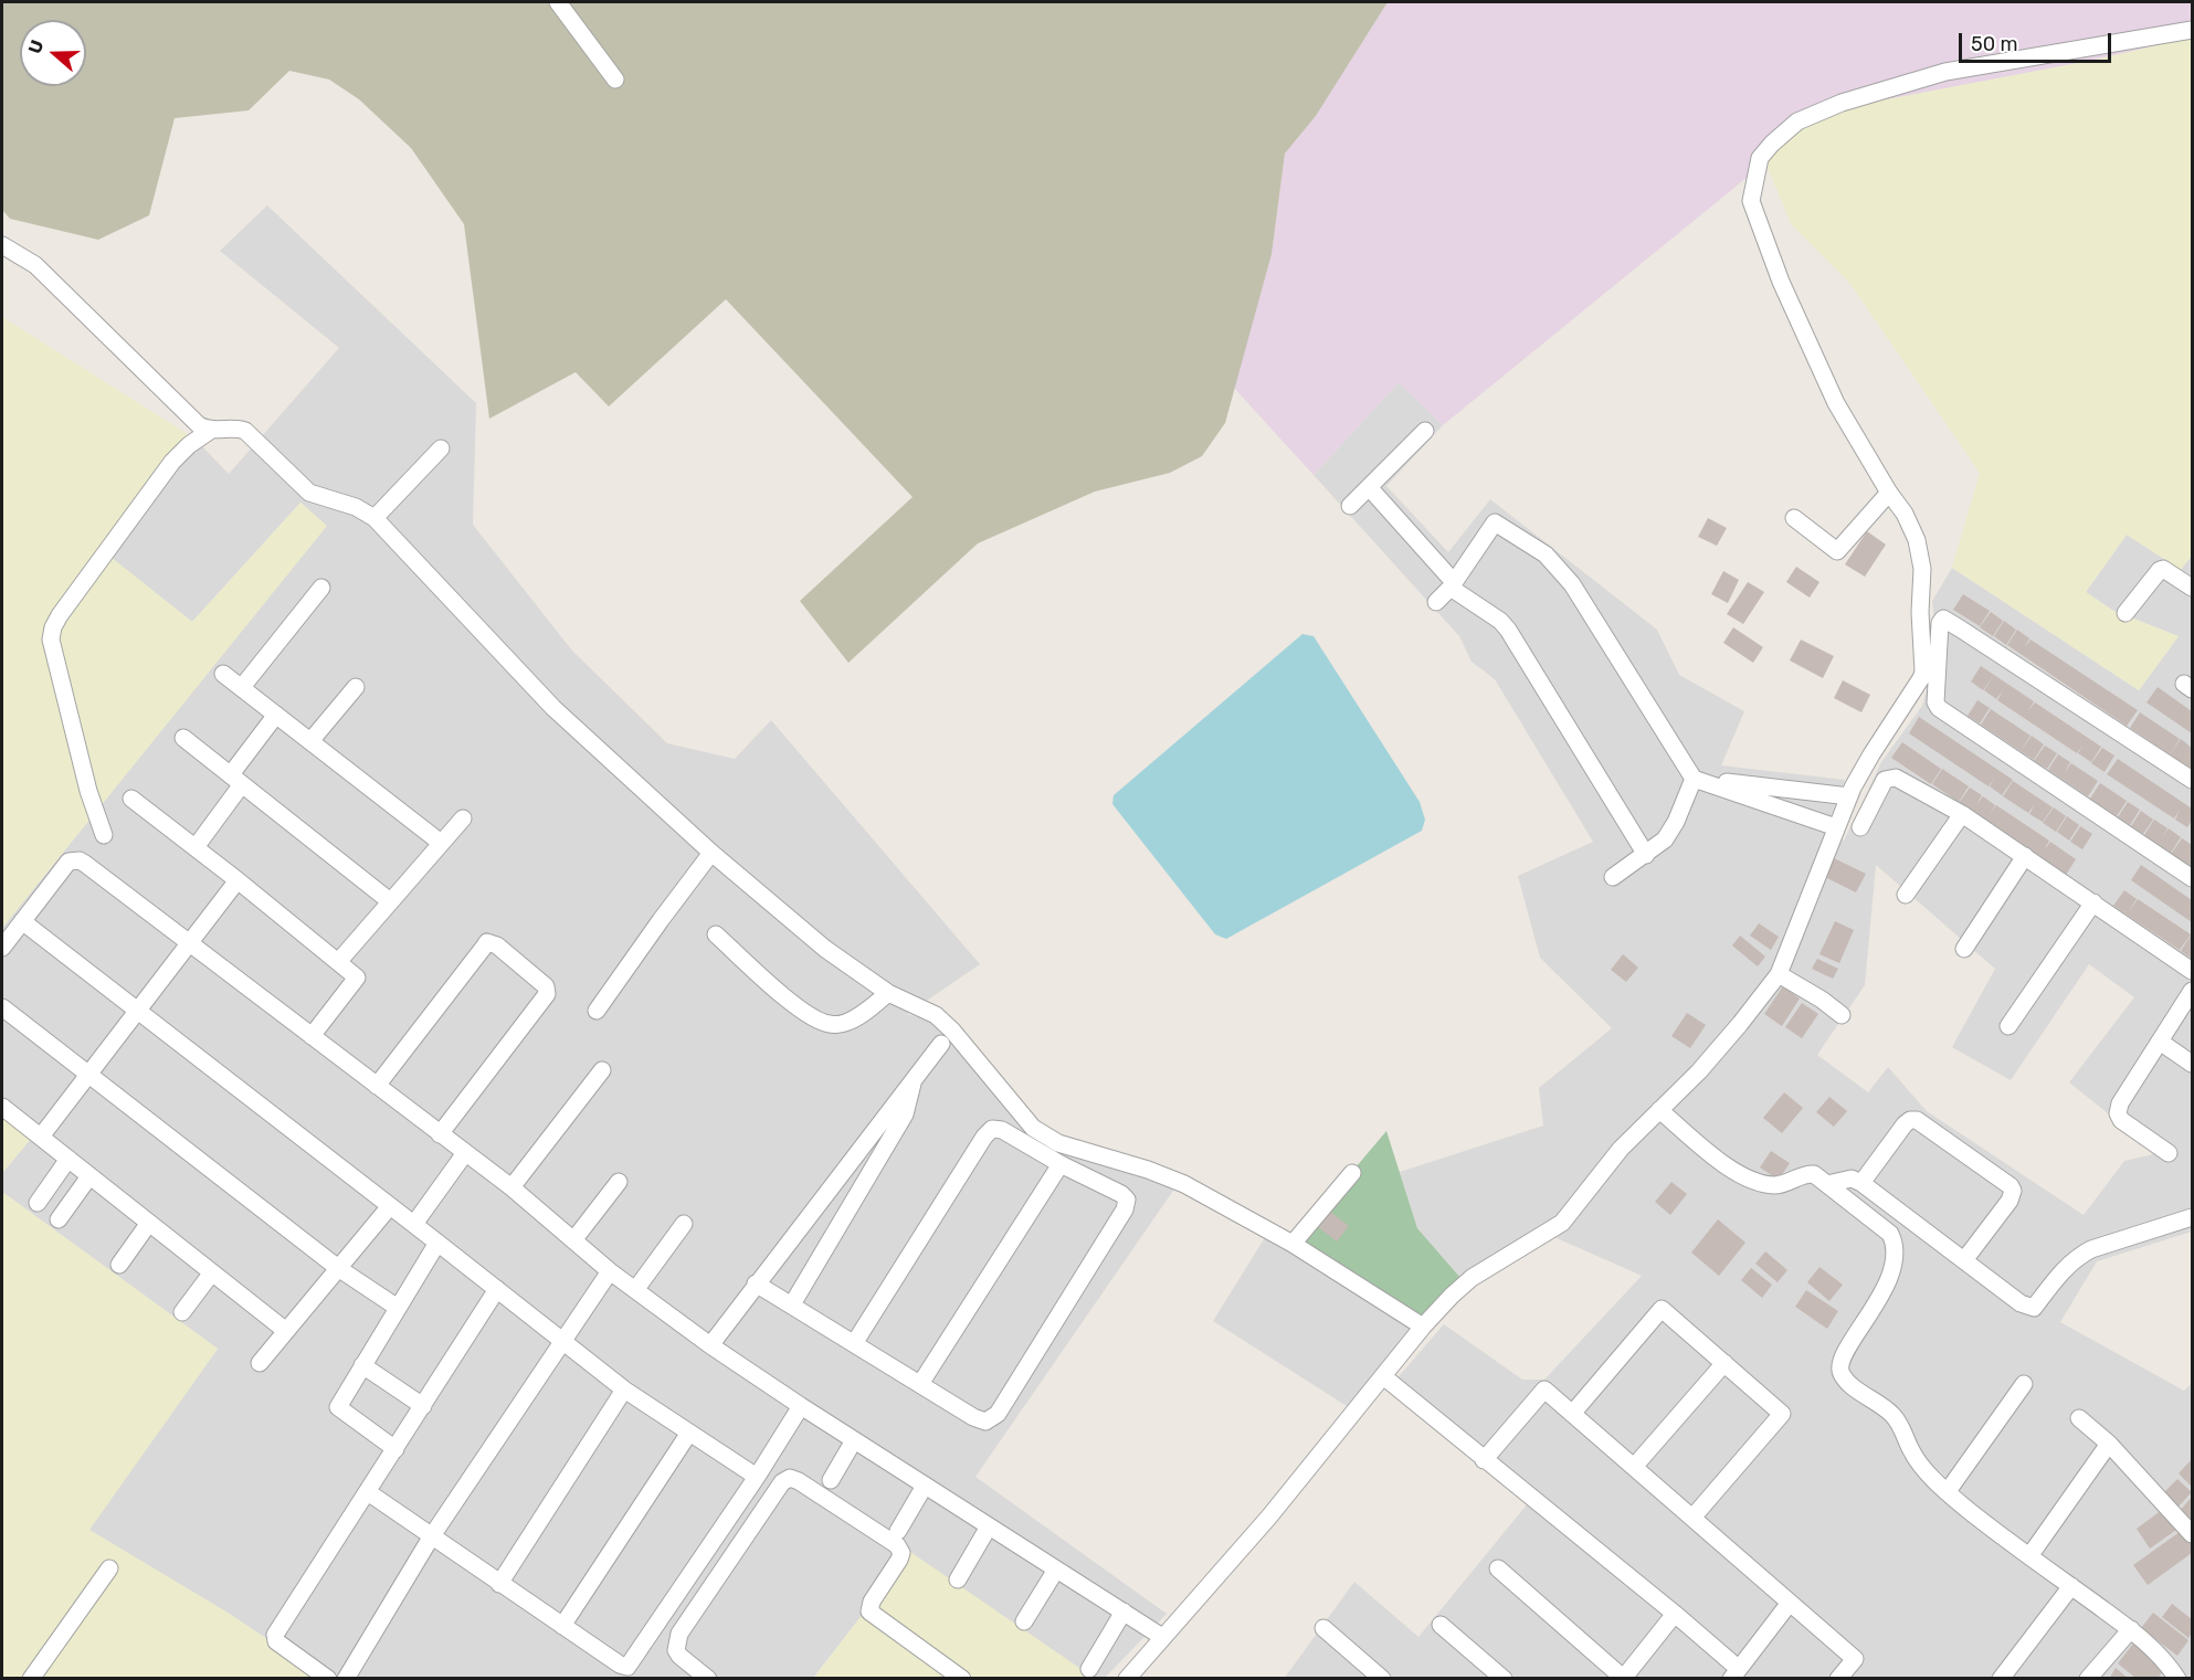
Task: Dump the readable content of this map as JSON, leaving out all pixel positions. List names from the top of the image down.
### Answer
{
  "scale_bar": "50 m",
  "north": "left"
}
